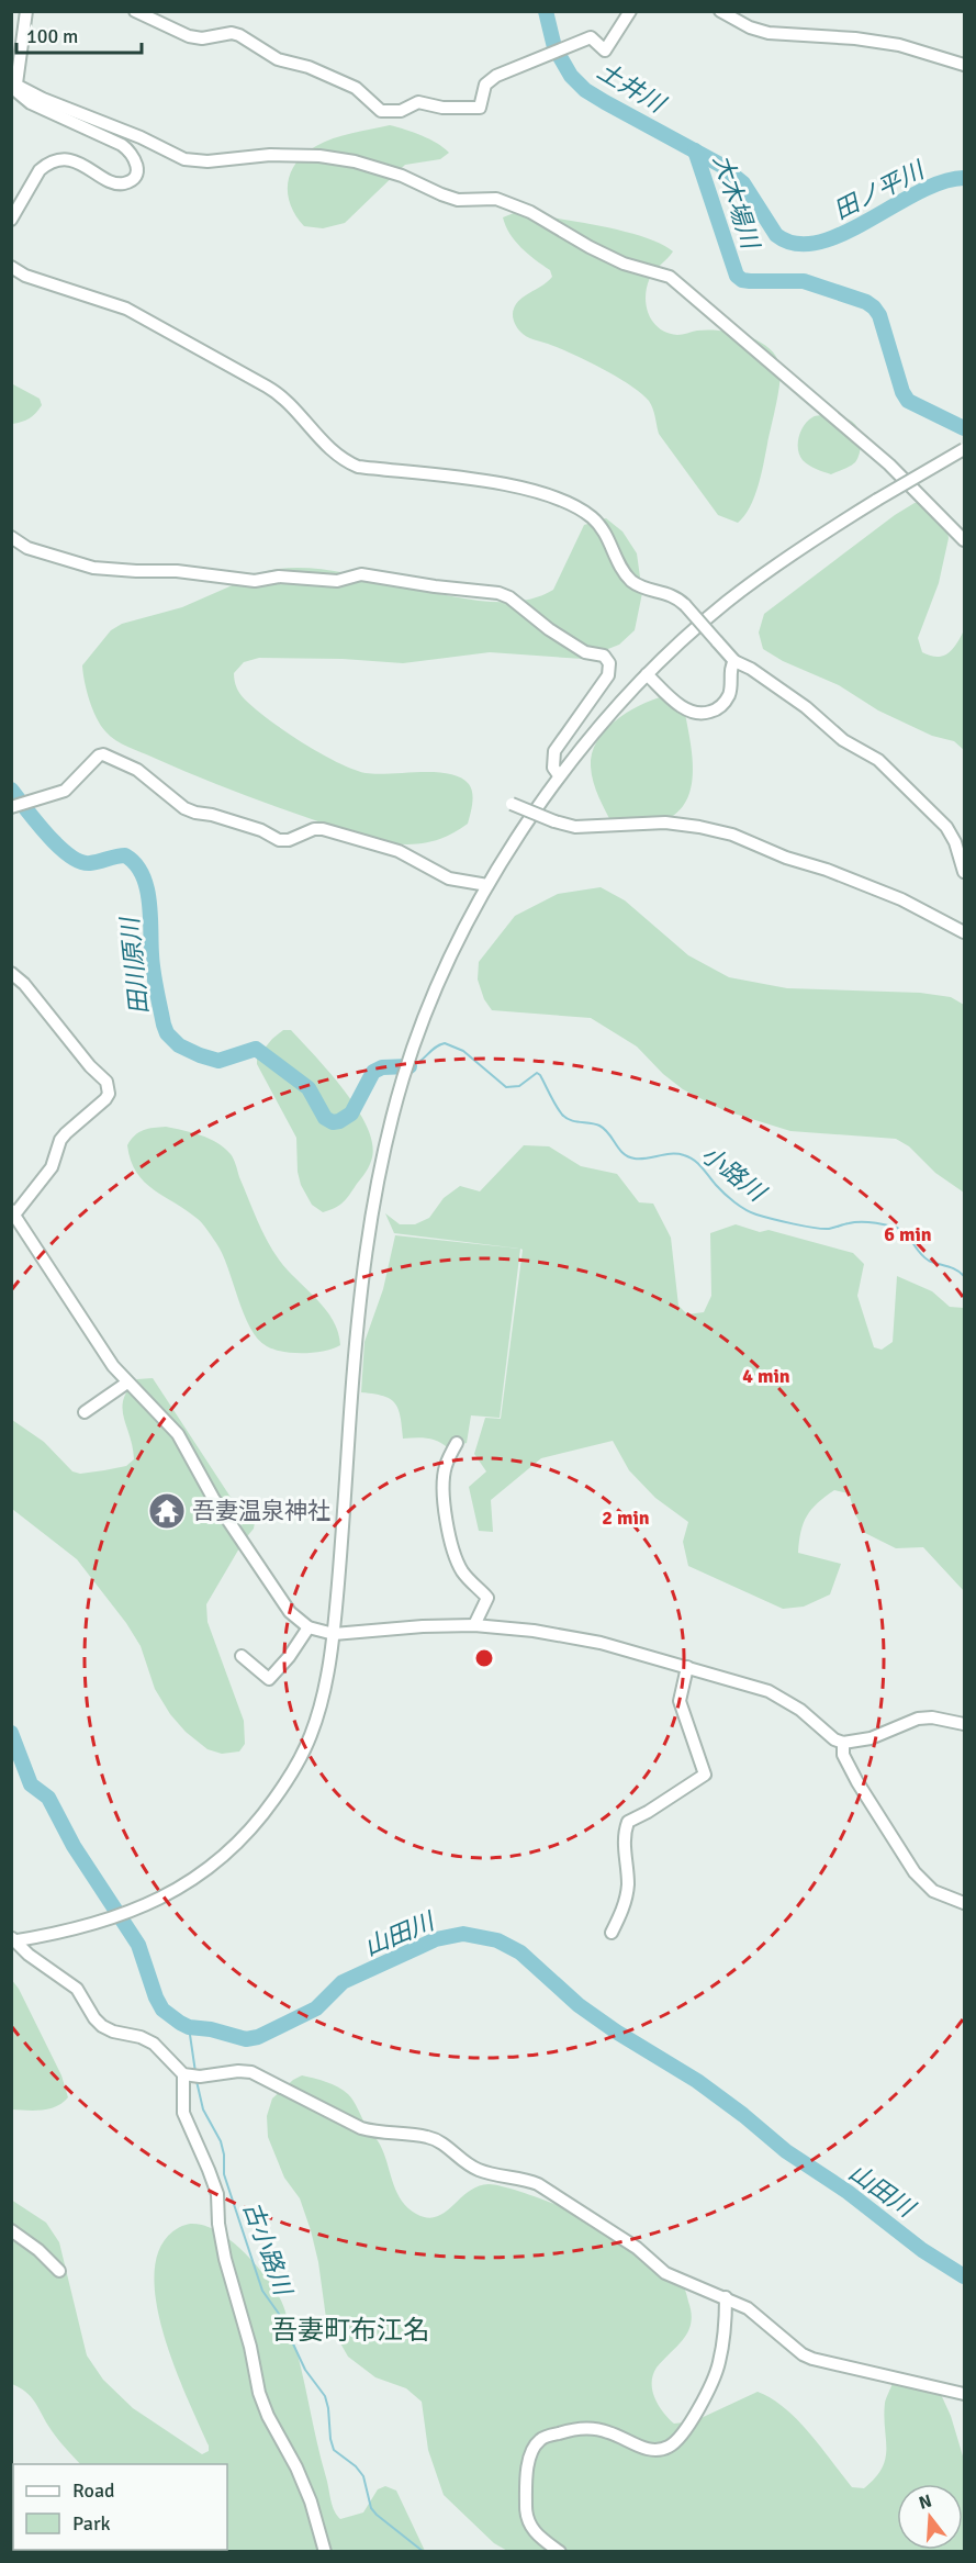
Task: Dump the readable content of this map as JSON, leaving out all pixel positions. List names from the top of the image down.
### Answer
{
  "districts": ["吾妻町布江名"],
  "water": [
    "土井川",
    "田ノ平川",
    "大木場川",
    "田川原川",
    "小路川",
    "山田川",
    "古小路川"
  ],
  "places": {
    "temple": ["吾妻温泉神社"]
  },
  "legend": ["Road", "Park"],
  "scale_bar": "100 m",
  "north": "top",
  "rings": ["6 min", "4 min", "2 min"]
}
